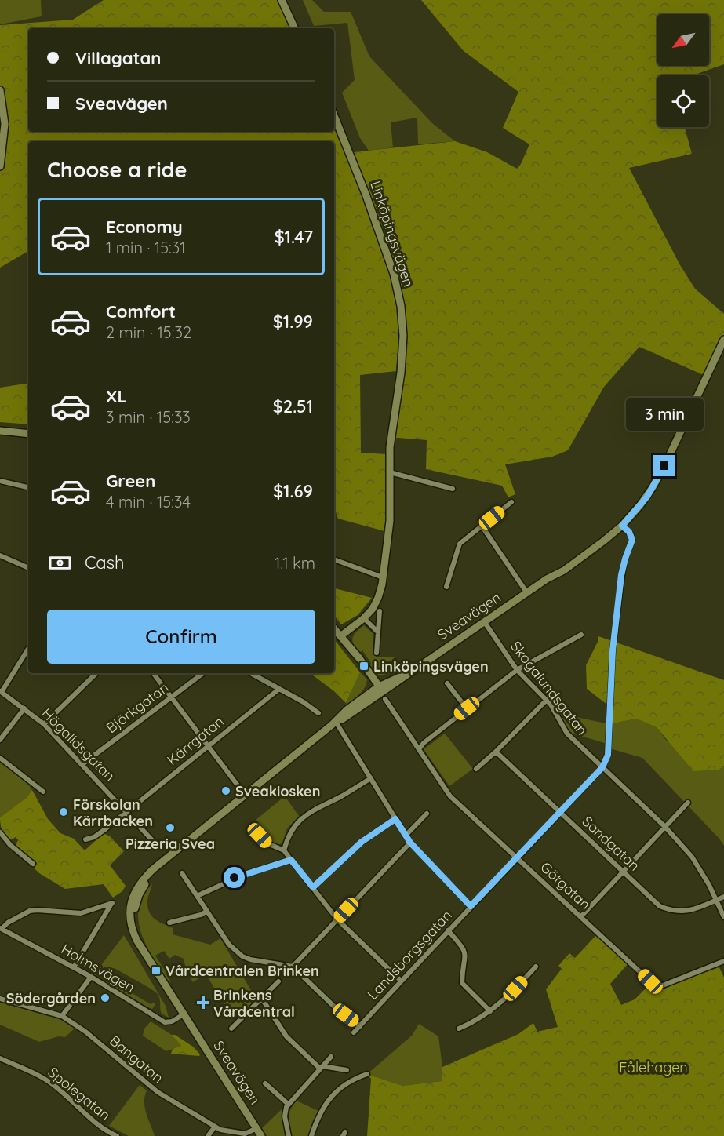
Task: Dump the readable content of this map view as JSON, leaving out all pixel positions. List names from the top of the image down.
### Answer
{
  "streets": {
    "main road": ["Linköpingsvägen", "Sveavägen"],
    "street": [
      "Skogalundsgatan",
      "Björkgatan",
      "Kärrgatan",
      "Högalidsgatan",
      "Sandgatan",
      "Götgatan",
      "Landsborgsgatan",
      "Holmsvägen",
      "Bangatan",
      "Spolegatan"
    ]
  },
  "crossings": [
    ["Sveavägen", "Skogalundsgatan"],
    ["Sveavägen", "Götgatan"],
    ["Sveavägen", "Landsborgsgatan"],
    ["Sveavägen", "Holmsvägen"],
    ["Sveavägen", "Bangatan"],
    ["Skogalundsgatan", "Sandgatan"],
    ["Skogalundsgatan", "Landsborgsgatan"],
    ["Björkgatan", "Högalidsgatan"],
    ["Kärrgatan", "Högalidsgatan"],
    ["Sandgatan", "Landsborgsgatan"],
    ["Götgatan", "Landsborgsgatan"]
  ],
  "parks": ["Fålehagen"],
  "places": {
    "transit": ["Linköpingsvägen", "Vårdcentralen Brinken"],
    "other": [
      "Sveakiosken",
      "Förskolan Kärrbacken",
      "Pizzeria Svea",
      "Södergården"
    ],
    "health": ["Brinkens Vårdcentral"]
  },
  "north": "bottom left",
  "page": {
    "banner": ["Villagatan", "Sveavägen"],
    "heading": "Choose a ride",
    "list": [
      {
        "name": "Economy",
        "note": "1 min · 15:31",
        "value": "$1.47"
      },
      {
        "name": "Comfort",
        "note": "2 min · 15:32",
        "value": "$1.99"
      },
      {
        "name": "XL",
        "note": "3 min · 15:33",
        "value": "$2.51"
      },
      {
        "name": "Green",
        "note": "4 min · 15:34",
        "value": "$1.69"
      }
    ],
    "bubble": "3 min",
    "pay": ["Cash", "1.1 km"],
    "buttons": "Confirm"
  }
}
